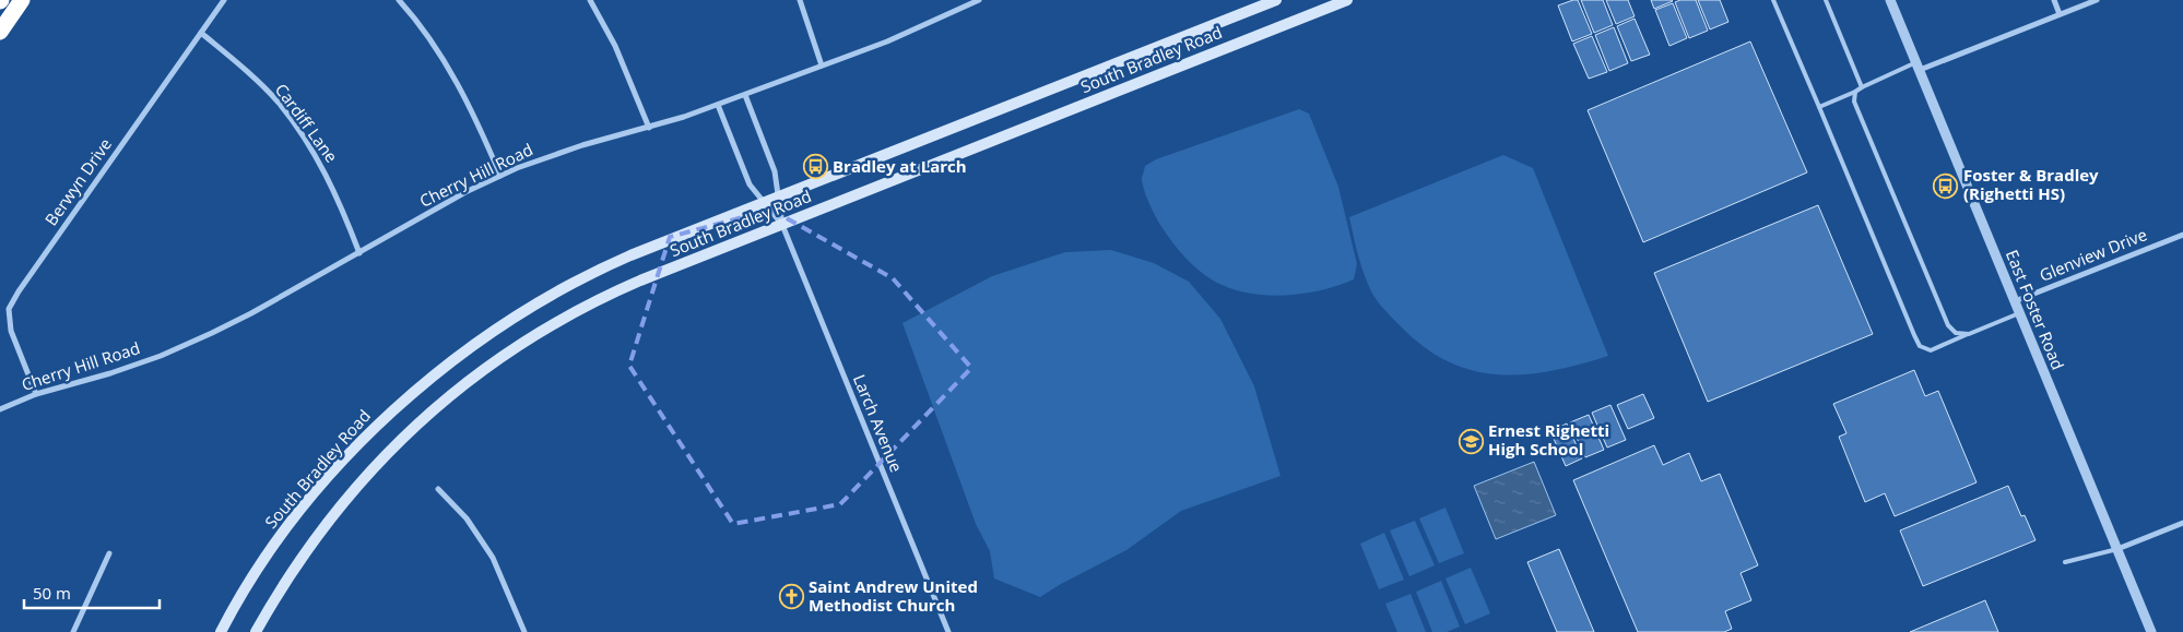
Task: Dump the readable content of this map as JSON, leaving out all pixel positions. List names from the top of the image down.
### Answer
{
  "streets": {
    "main road": ["South Bradley Road"],
    "street": [
      "Cardiff Lane",
      "Cherry Hill Road",
      "Berwyn Drive",
      "Glenview Drive",
      "East Foster Road",
      "Larch Avenue"
    ]
  },
  "crossings": [
    ["South Bradley Road", "Larch Avenue"],
    ["Cardiff Lane", "Cherry Hill Road"],
    ["Cardiff Lane", "Berwyn Drive"],
    ["Cherry Hill Road", "Berwyn Drive"],
    ["Glenview Drive", "East Foster Road"]
  ],
  "places": {
    "bus stop": ["Bradley at Larch", "Foster & Bradley (Righetti HS)"],
    "school or university": ["Ernest Righetti High School"],
    "church": ["Saint Andrew United Methodist Church"]
  },
  "scale_bar": "50 m"
}
